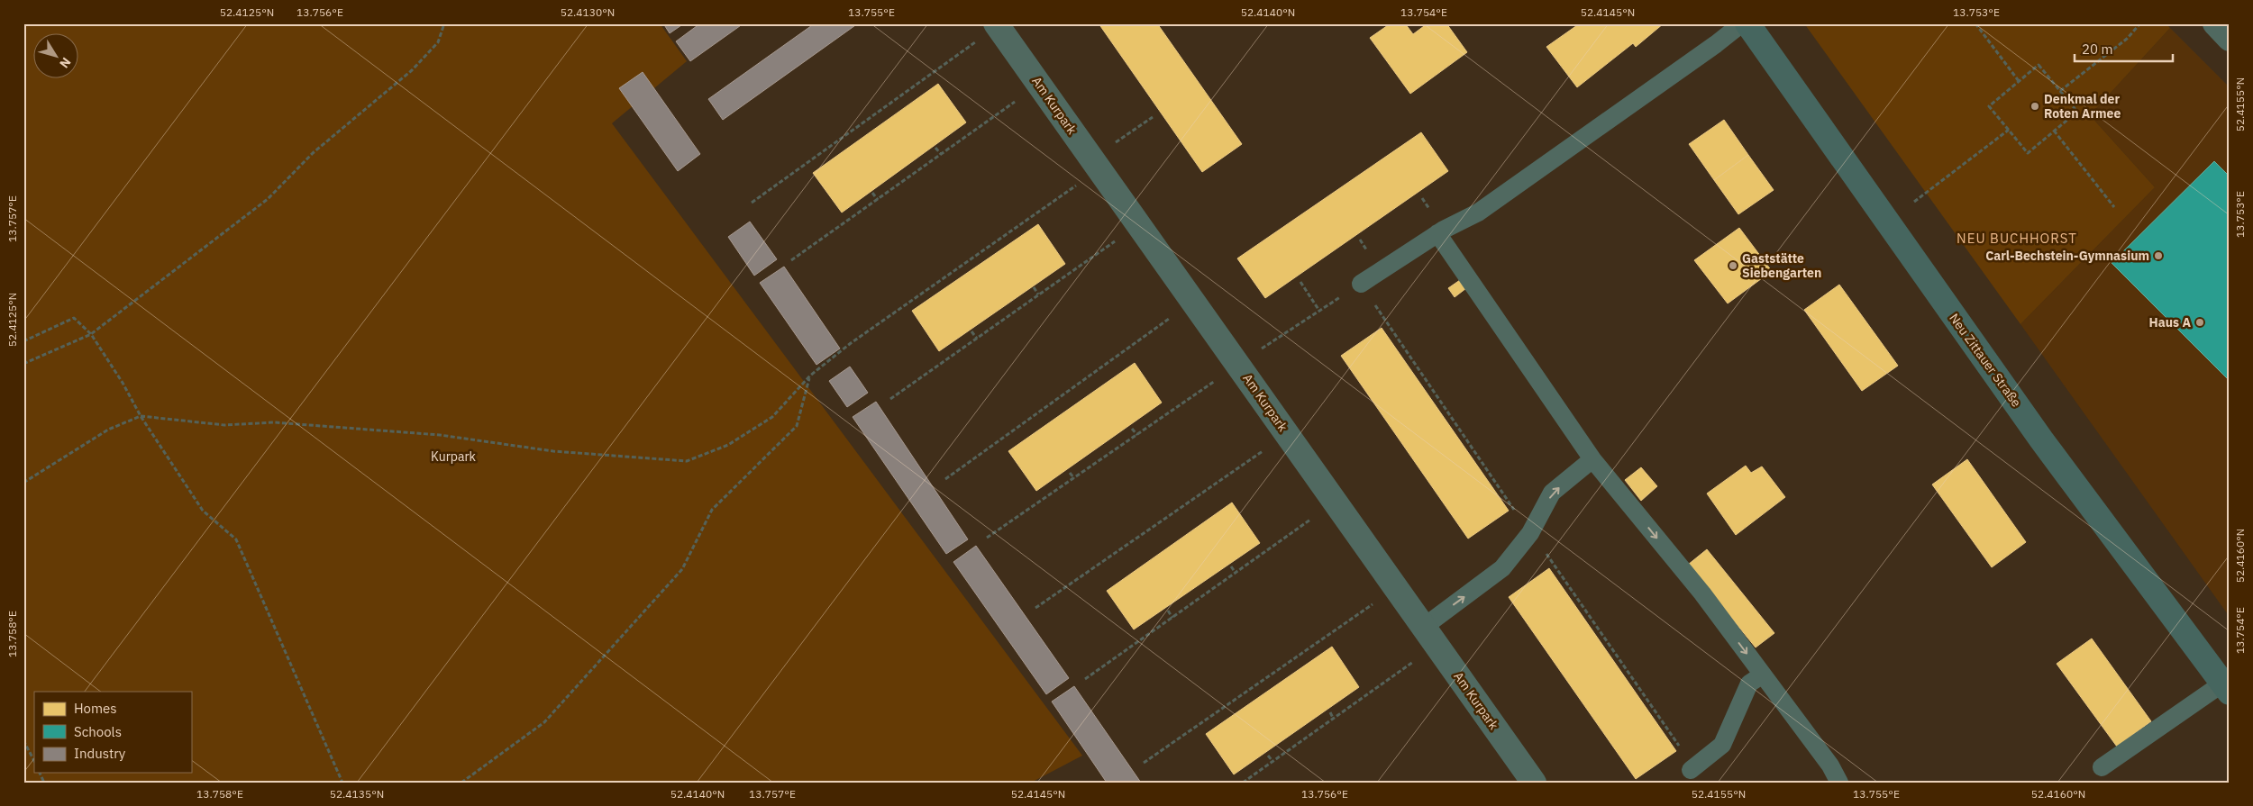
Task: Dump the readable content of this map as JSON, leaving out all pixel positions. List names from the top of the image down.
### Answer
{
  "streets": {
    "main road": ["Neu Zittauer Straße"],
    "street": ["Am Kurpark"]
  },
  "districts": ["NEU BUCHHORST"],
  "parks": ["Kurpark"],
  "places": [
    "Denkmal der Roten Armee",
    "Carl-Bechstein-Gymnasium",
    "Gaststätte Siebengarten",
    "Haus A"
  ],
  "legend": ["Homes", "Schools", "Industry"],
  "scale_bar": "20 m",
  "north": "bottom right",
  "coordinates": [
    "52.4125°N",
    "13.756°E",
    "52.4130°N",
    "13.755°E",
    "52.4140°N",
    "13.754°E",
    "52.4145°N",
    "13.753°E",
    "52.4155°N",
    "13.757°E",
    "52.4160°N",
    "13.758°E",
    "52.4135°N"
  ]
}
